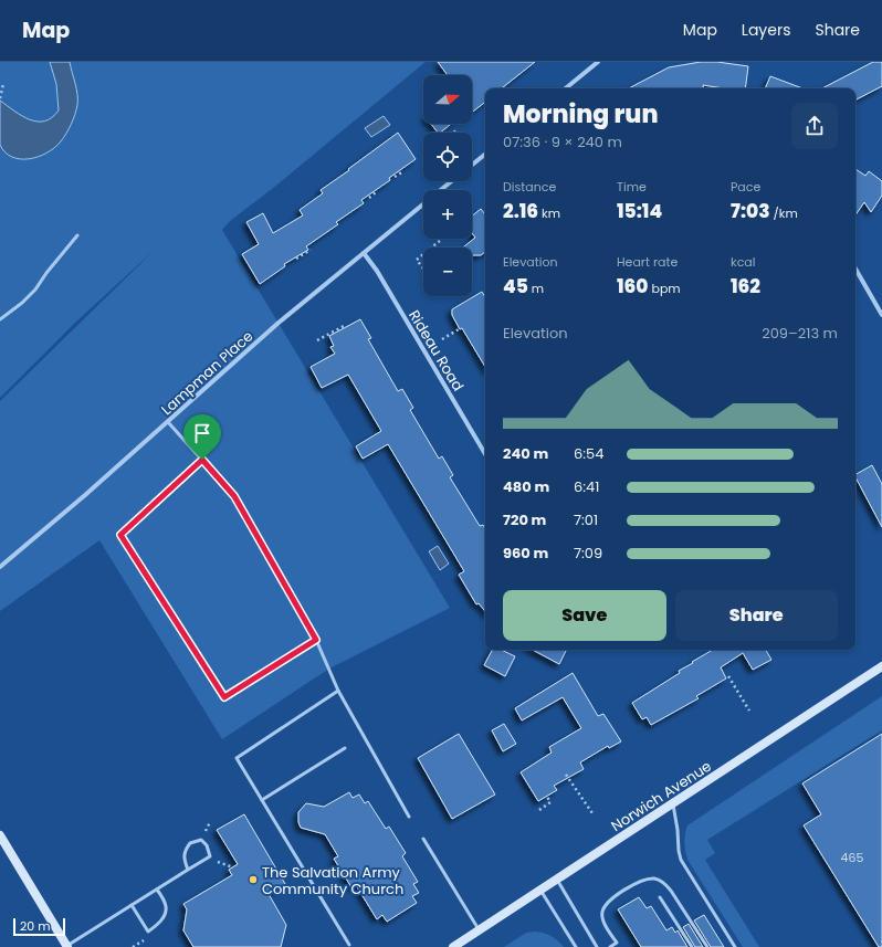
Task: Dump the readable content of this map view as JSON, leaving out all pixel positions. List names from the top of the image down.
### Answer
{
  "streets": {
    "main road": ["Norwich Avenue"],
    "street": ["Rideau Road", "Lampman Place"]
  },
  "crossings": [
    ["Rideau Road", "Lampman Place"]
  ],
  "places": ["The Salvation Army Community Church"],
  "house_numbers": ["465"],
  "scale_bar": "20 m",
  "north": "right",
  "page": {
    "header": "Map",
    "nav": ["Map", "Layers", "Share"],
    "map_buttons": ["+", "−"],
    "heading": ["Morning run", "07:36 · 9 × 240 m"],
    "stats": [
      ["Distance", "2.16 km"],
      ["Time", "15:14"],
      ["Pace", "7:03 /km"],
      ["Elevation", "45 m"],
      ["Heart rate", "160 bpm"],
      ["kcal", "162"]
    ],
    "chart": ["Elevation", "209–213 m"],
    "list": [
      {
        "name": "240 m",
        "note": "6:54"
      },
      {
        "name": "480 m",
        "note": "6:41"
      },
      {
        "name": "720 m",
        "note": "7:01"
      },
      {
        "name": "960 m",
        "note": "7:09"
      }
    ],
    "buttons": ["Save", "Share"],
    "scale": "20 m"
  }
}
